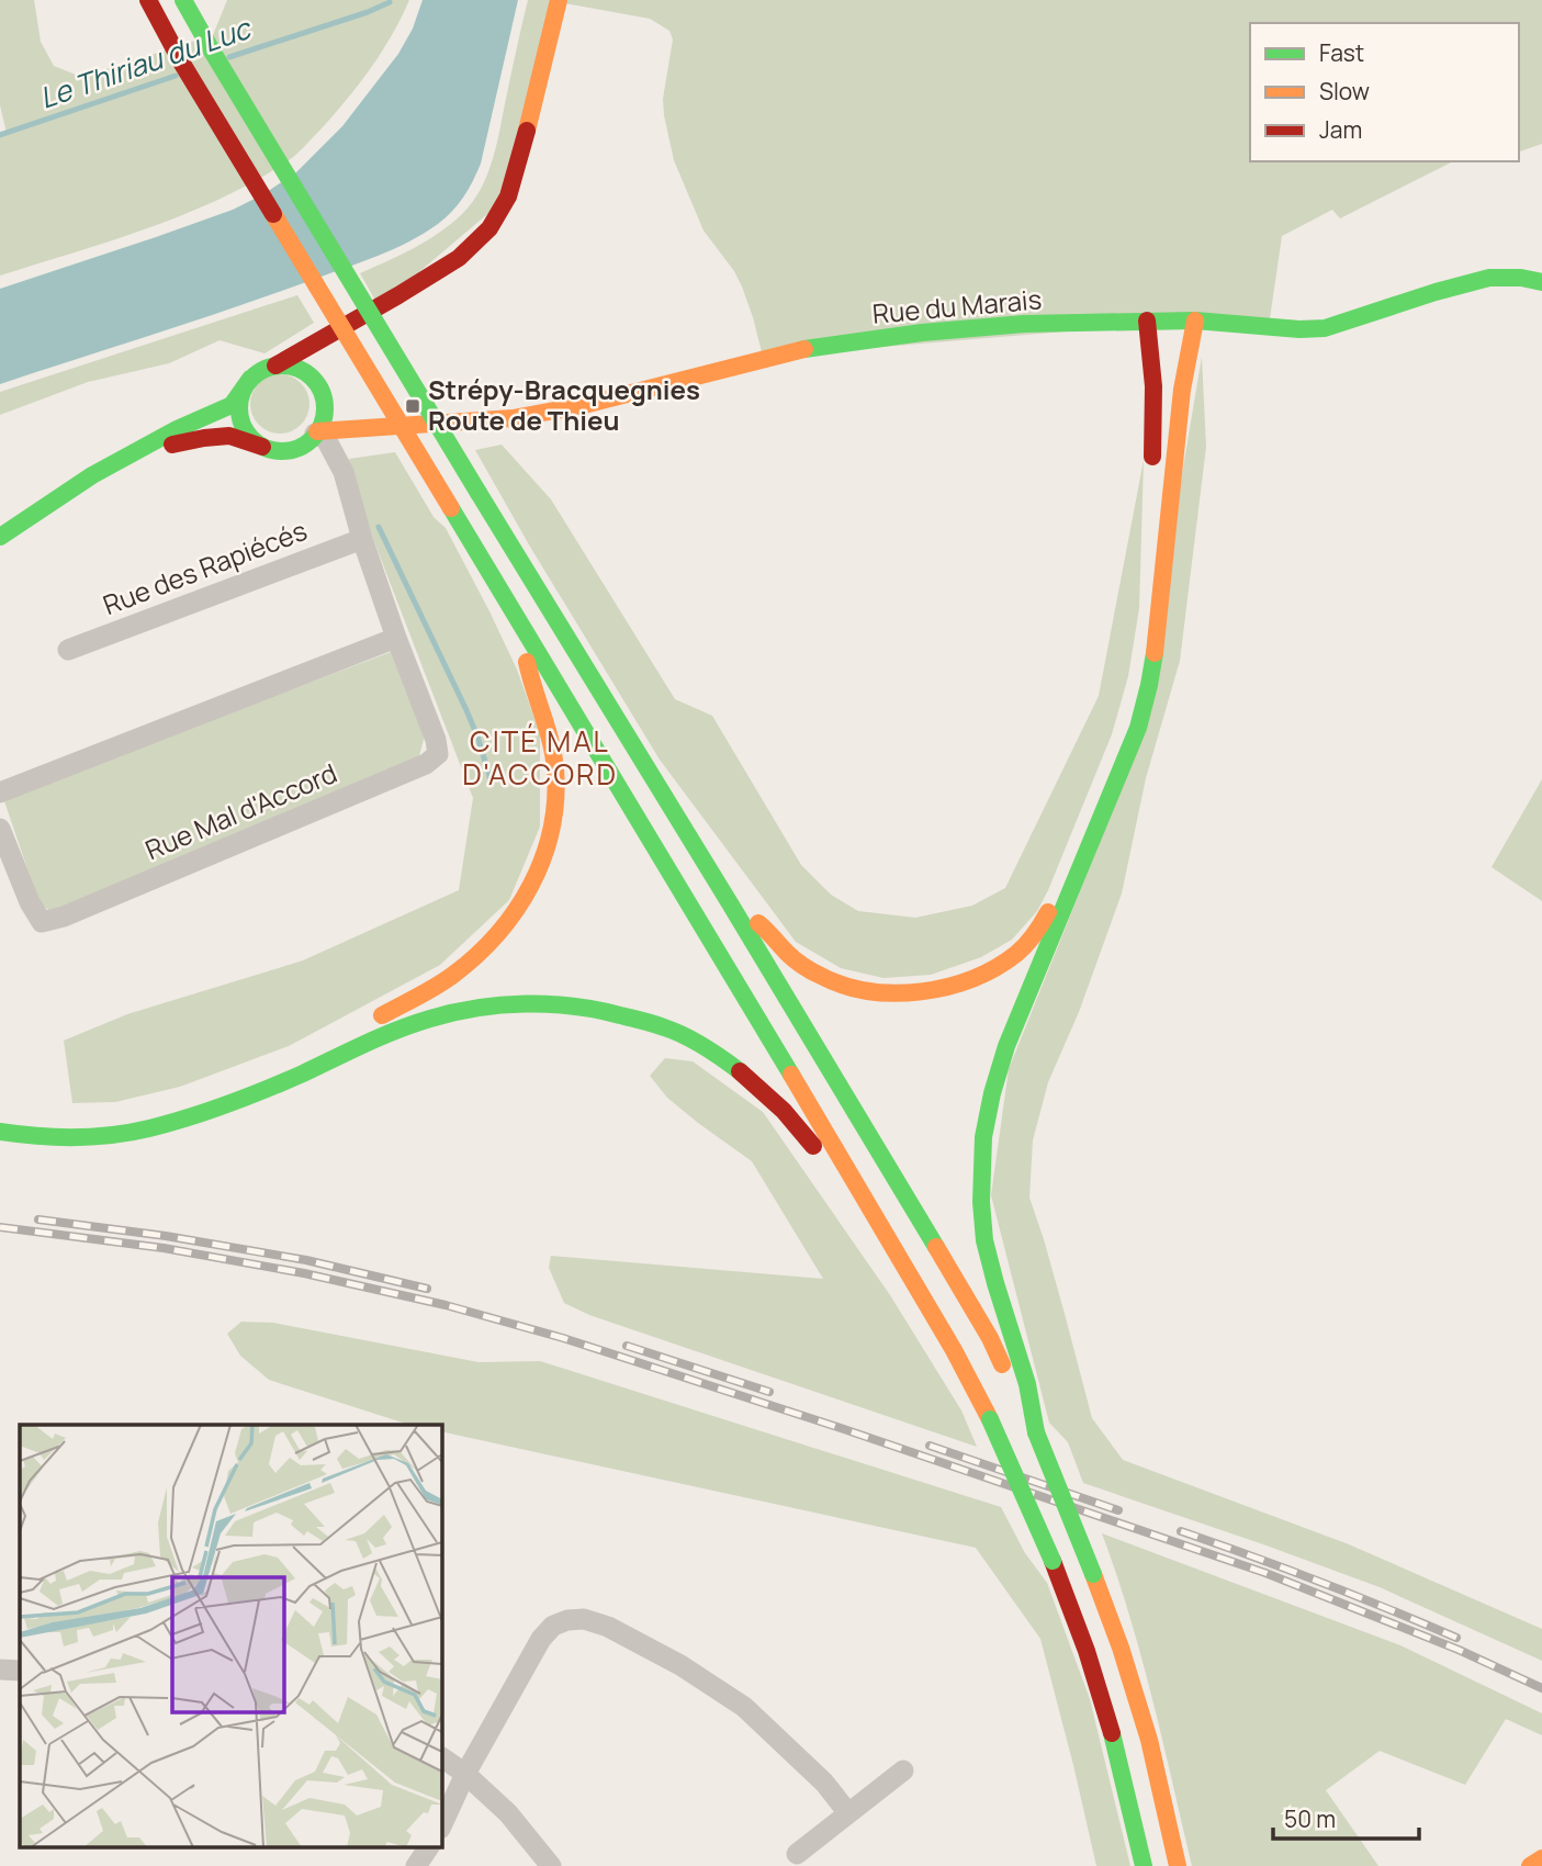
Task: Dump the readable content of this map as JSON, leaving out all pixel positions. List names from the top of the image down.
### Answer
{
  "streets": {
    "main road": ["Rue du Marais"],
    "street": ["Rue des Rapiécés", "Rue Mal d'Accord"]
  },
  "crossings": [
    ["Rue du Marais", "Rue Mal d'Accord"],
    ["Rue des Rapiécés", "Rue Mal d'Accord"]
  ],
  "districts": ["CITÉ MAL D'ACCORD"],
  "water": ["Le Thiriau du Luc"],
  "places": {
    "transit": ["Strépy-Bracquegnies Route de Thieu"]
  },
  "legend": ["Fast", "Slow", "Jam"],
  "scale_bar": "50 m"
}
